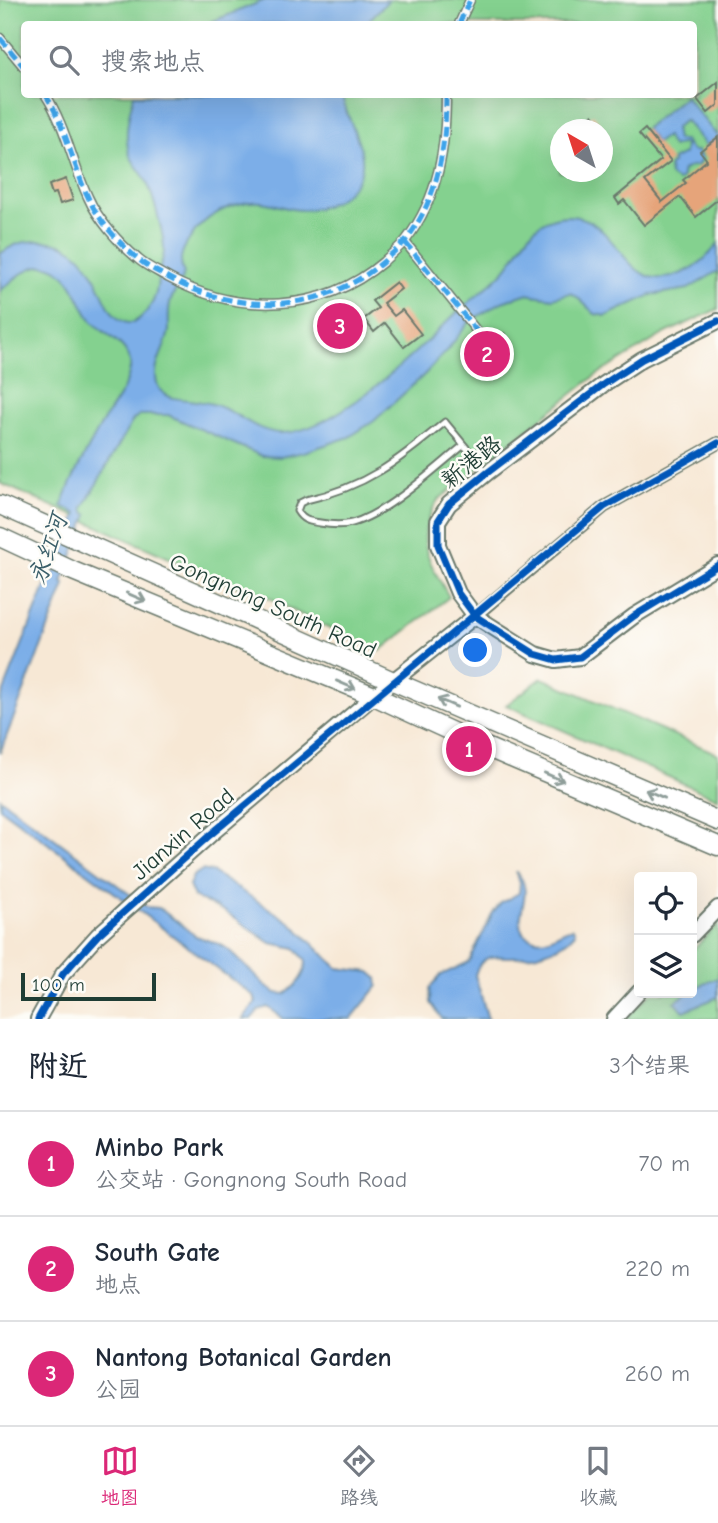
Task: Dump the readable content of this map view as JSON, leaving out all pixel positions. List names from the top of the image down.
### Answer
{
  "streets": {
    "main road": ["Gongnong South Road"],
    "street": ["新港路", "Jianxin Road"]
  },
  "crossings": [
    ["新港路", "Jianxin Road"],
    ["Gongnong South Road", "Jianxin Road"]
  ],
  "water": ["永红河"],
  "scale_bar": "100 m",
  "north": "top left",
  "page": {
    "search": "搜索地点",
    "pins": ["3", "2", "1"],
    "scale": "100 m",
    "heading": ["附近", "3个结果"],
    "list": [
      {
        "mark": "1",
        "name": "Minbo Park",
        "note": "公交站 · Gongnong South Road",
        "value": "70 m"
      },
      {
        "mark": "2",
        "name": "South Gate",
        "note": "地点",
        "value": "220 m"
      },
      {
        "mark": "3",
        "name": "Nantong Botanical Garden",
        "note": "公园",
        "value": "260 m"
      }
    ],
    "nav": ["地图", "路线", "收藏"]
  }
}
